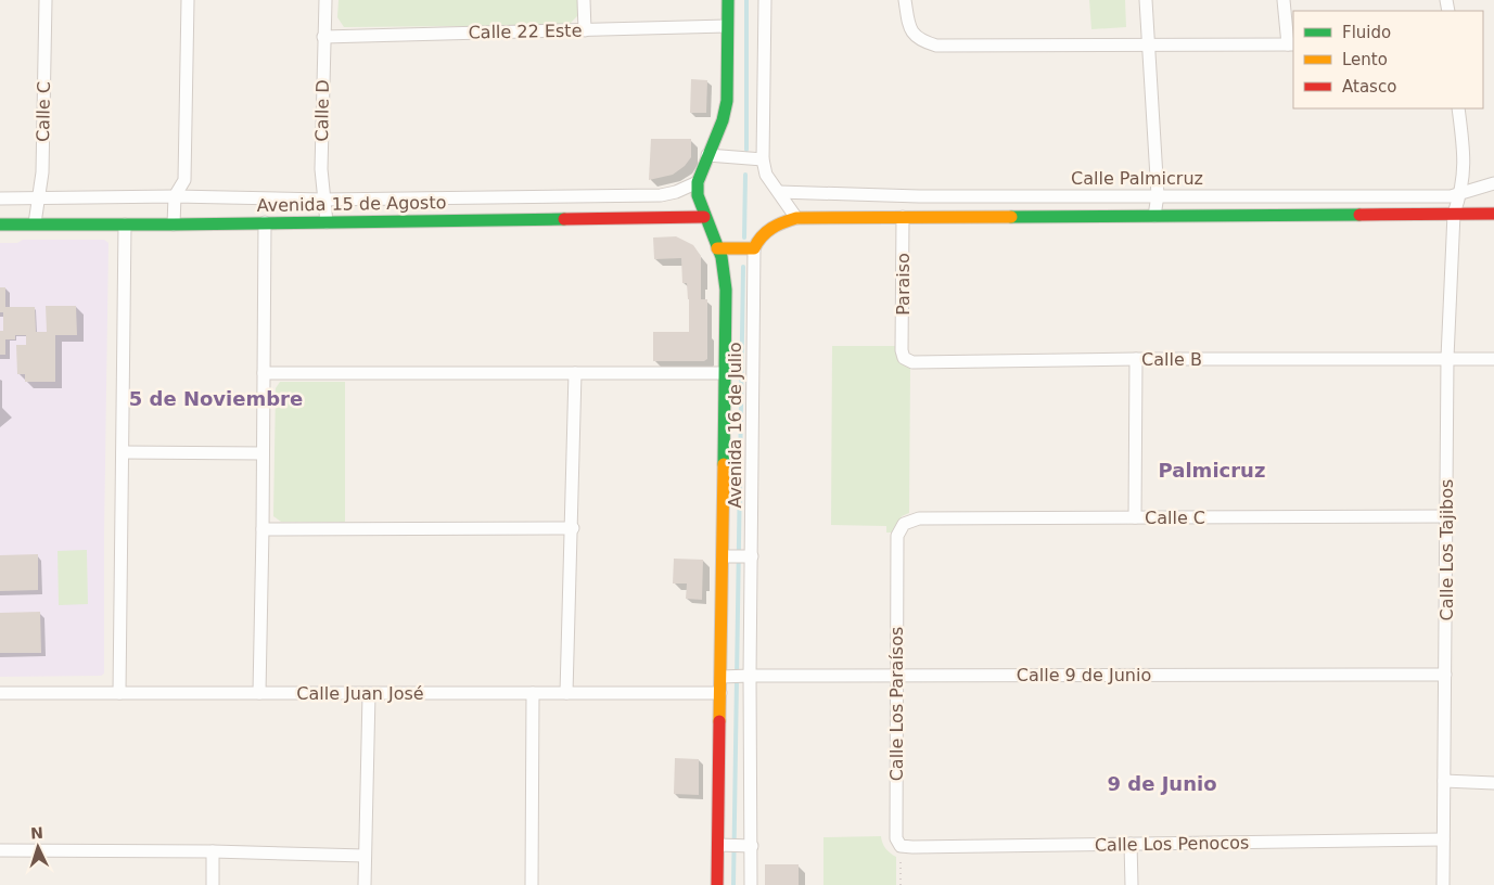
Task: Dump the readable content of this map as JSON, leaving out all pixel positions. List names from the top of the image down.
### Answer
{
  "streets": {
    "street": [
      "Calle 22 Este",
      "Calle D",
      "Calle C",
      "Calle Palmicruz",
      "Avenida 15 de Agosto",
      "Paraiso",
      "Calle B",
      "Avenida 16 de Julio",
      "Calle Los Tajibos",
      "Calle 9 de Junio",
      "Calle Juan José",
      "Calle Los Paraísos",
      "Calle Los Penocos"
    ]
  },
  "crossings": [
    ["Calle 22 Este", "Calle D"],
    ["Calle 22 Este", "Avenida 16 de Julio"],
    ["Calle D", "Avenida 15 de Agosto"],
    ["Calle C", "Avenida 15 de Agosto"],
    ["Calle C", "Calle Los Tajibos"],
    ["Calle C", "Calle Los Paraísos"],
    ["Calle Palmicruz", "Calle Los Tajibos"],
    ["Avenida 15 de Agosto", "Avenida 16 de Julio"],
    ["Paraiso", "Calle B"],
    ["Calle B", "Calle Los Tajibos"],
    ["Avenida 16 de Julio", "Calle 9 de Junio"],
    ["Avenida 16 de Julio", "Calle Juan José"],
    ["Calle Los Tajibos", "Calle 9 de Junio"],
    ["Calle Los Tajibos", "Calle Los Penocos"],
    ["Calle 9 de Junio", "Calle Los Paraísos"],
    ["Calle Los Paraísos", "Calle Los Penocos"]
  ],
  "districts": ["5 de Noviembre", "Palmicruz", "9 de Junio"],
  "legend": ["Fluido", "Lento", "Atasco"],
  "north": "top"
}
